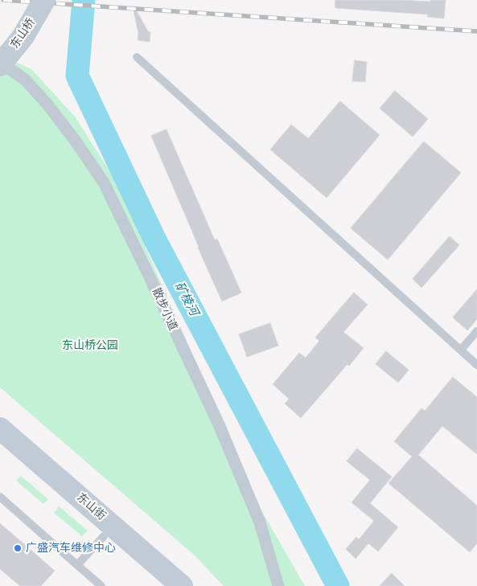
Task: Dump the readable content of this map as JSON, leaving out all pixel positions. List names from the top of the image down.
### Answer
{
  "streets": {
    "main road": ["东山桥", "东山街"],
    "street": ["散步小道"]
  },
  "crossings": [
    ["东山桥", "散步小道"]
  ],
  "water": ["矿棱河"],
  "parks": ["东山桥公园"],
  "places": ["广盛汽车维修中心"]
}
